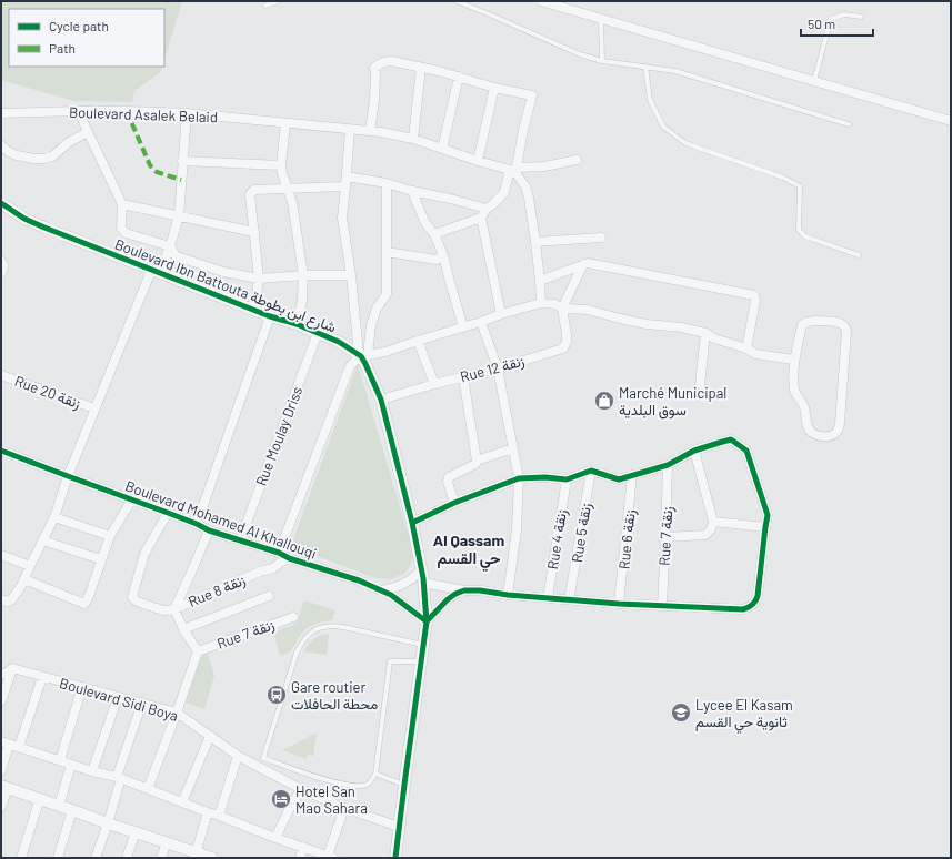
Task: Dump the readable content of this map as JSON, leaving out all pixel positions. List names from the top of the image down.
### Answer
{
  "streets": {
    "street": [
      "Boulevard Asalek Belaid",
      "Boulevard Ibn Battouta شارع ابن بطوطة",
      "Rue 12 زنقة",
      "Rue 20 زنقة",
      "Rue Moulay Driss",
      "Boulevard Mohamed Al Khallouqi",
      "Rue 5 زنقة",
      "Rue 7 زنقة",
      "Rue 4 زنقة",
      "Rue 6 زنقة",
      "Rue 8 زنقة",
      "Boulevard Sidi Boya"
    ]
  },
  "crossings": [
    ["Boulevard Ibn Battouta شارع ابن بطوطة", "Rue Moulay Driss"],
    ["Rue Moulay Driss", "Boulevard Mohamed Al Khallouqi"],
    ["Boulevard Mohamed Al Khallouqi", "Rue 8 زنقة"]
  ],
  "districts": ["Al Qassam حي القسم"],
  "places": {
    "shop": ["Marché Municipal سوق البلدية"],
    "bus stop": ["Gare routier محطة الحافلات"],
    "school or university": ["Lycee El Kasam ثانوية حي القسم"],
    "hotel": ["Hotel San Mao Sahara"]
  },
  "legend": ["Cycle path", "Path"],
  "scale_bar": "50 m"
}
